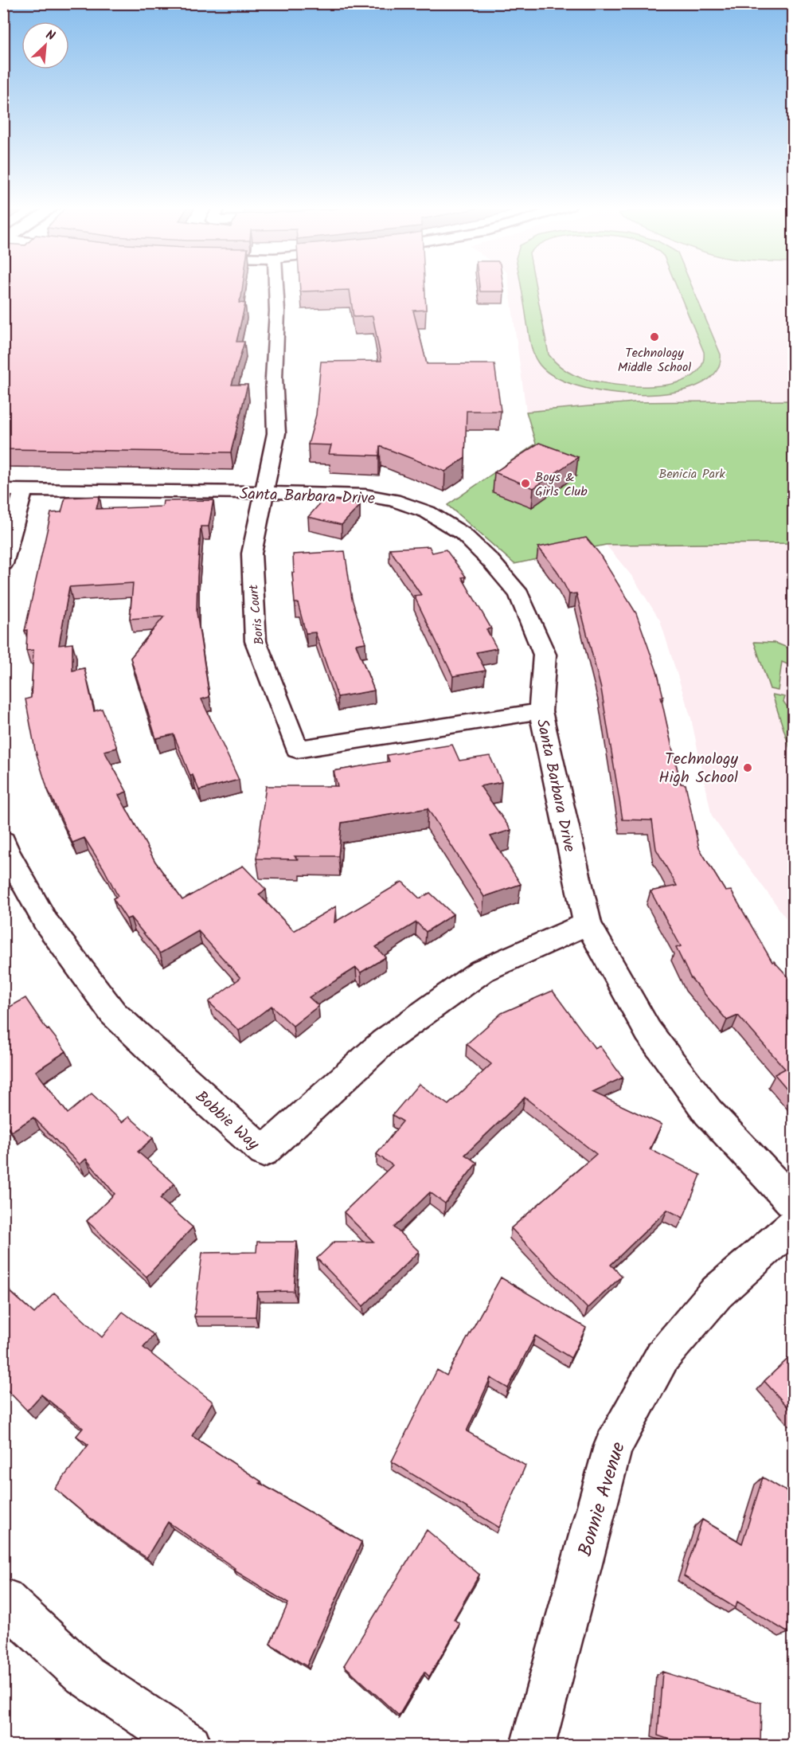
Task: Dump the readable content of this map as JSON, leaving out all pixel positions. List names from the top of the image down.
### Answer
{
  "streets": {
    "street": [
      "Santa Barbara Drive",
      "Boris Court",
      "Bobbie Way",
      "Bonnie Avenue"
    ]
  },
  "crossings": [
    ["Santa Barbara Drive", "Boris Court"],
    ["Santa Barbara Drive", "Bobbie Way"]
  ],
  "parks": ["Benicia Park"],
  "places": ["Technology Middle School", "Boys & Girls Club", "Technology High School"],
  "north": "top right"
}
